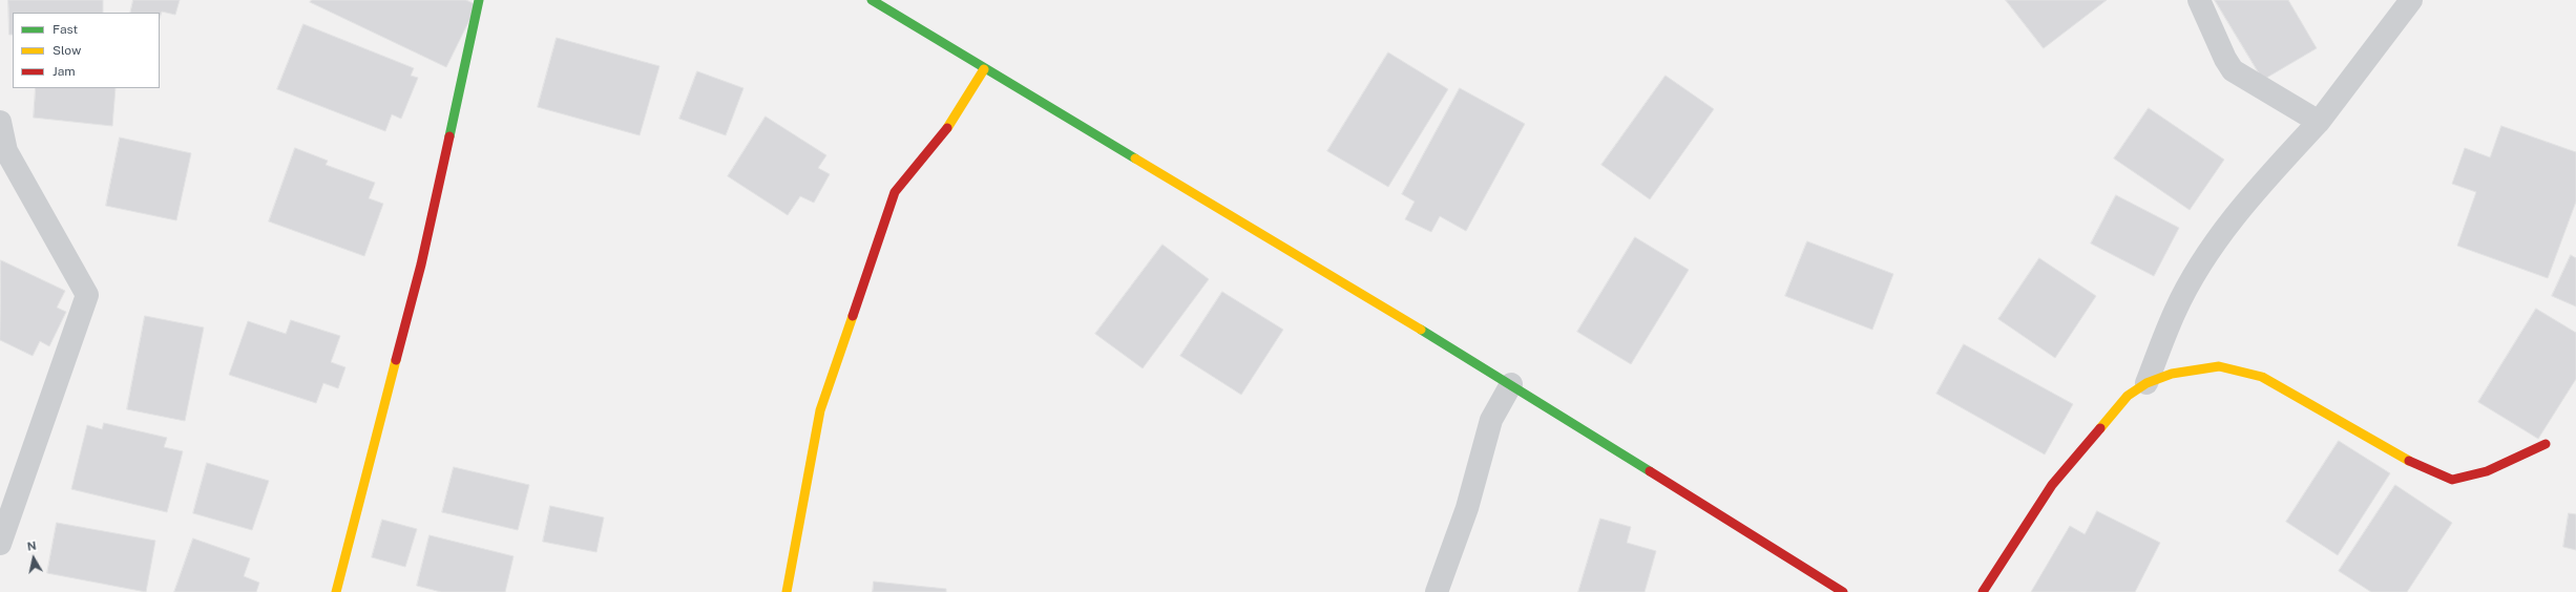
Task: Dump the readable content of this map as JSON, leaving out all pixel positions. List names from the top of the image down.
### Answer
{
  "legend": ["Fast", "Slow", "Jam"],
  "north": "top"
}
